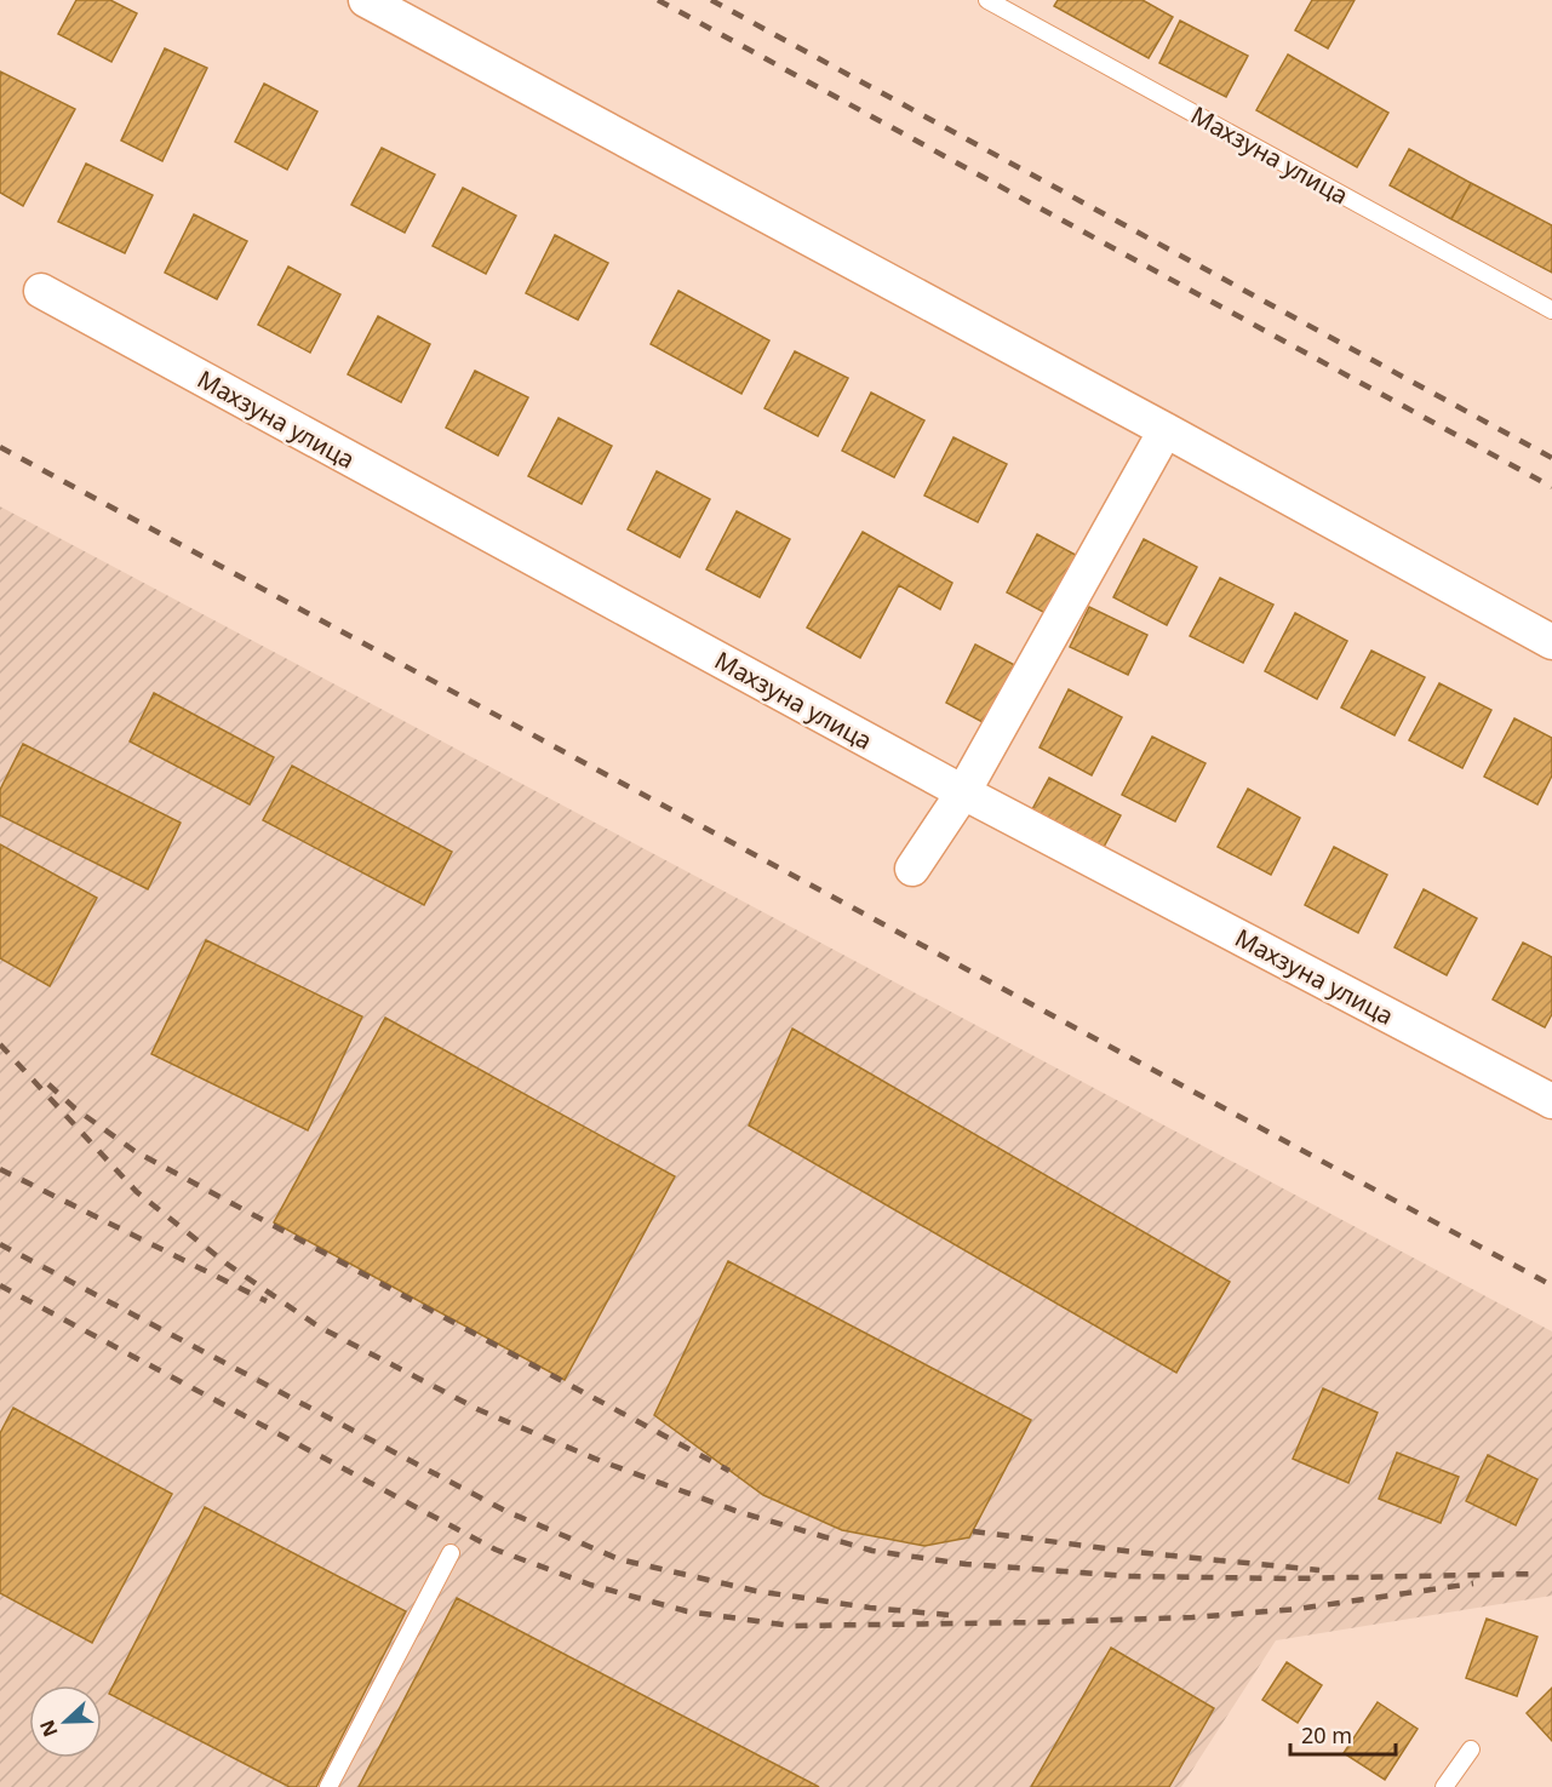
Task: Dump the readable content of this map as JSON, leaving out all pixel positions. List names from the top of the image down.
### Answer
{
  "streets": {
    "street": ["Махзуна улица"]
  },
  "scale_bar": "20 m",
  "north": "left"
}
